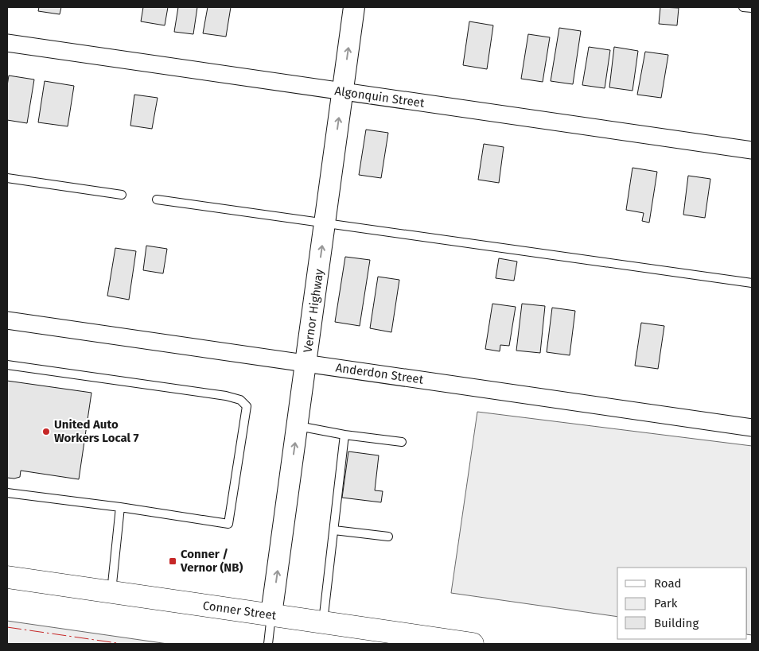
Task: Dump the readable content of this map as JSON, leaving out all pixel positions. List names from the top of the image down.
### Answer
{
  "streets": {
    "main road": ["Conner Street"],
    "street": ["Algonquin Street", "Vernor Highway", "Anderdon Street"]
  },
  "crossings": [
    ["Algonquin Street", "Vernor Highway"],
    ["Vernor Highway", "Anderdon Street"],
    ["Vernor Highway", "Conner Street"]
  ],
  "one_way": ["Vernor Highway"],
  "places": {
    "other": ["United Auto Workers Local 7"],
    "transit": ["Conner / Vernor (NB)"]
  },
  "legend": ["Road", "Park", "Building"]
}
